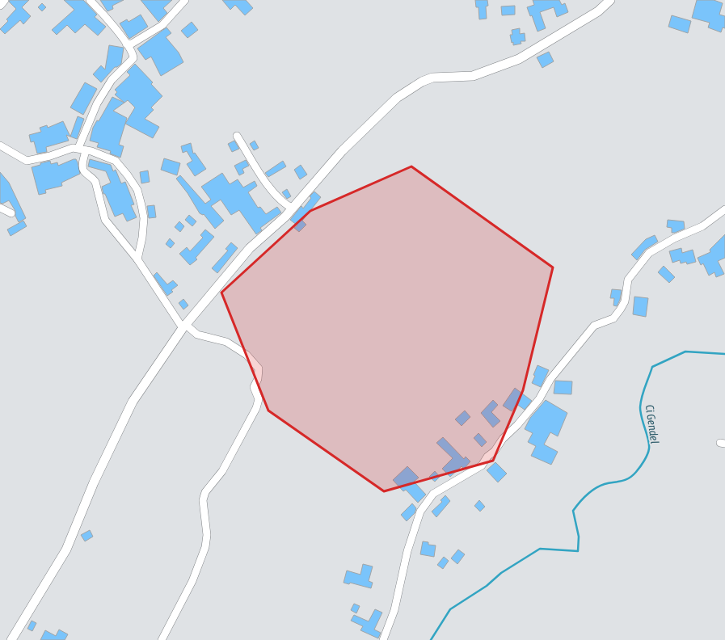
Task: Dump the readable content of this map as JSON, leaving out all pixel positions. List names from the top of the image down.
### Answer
{
  "water": ["Ci Gendel"]
}
